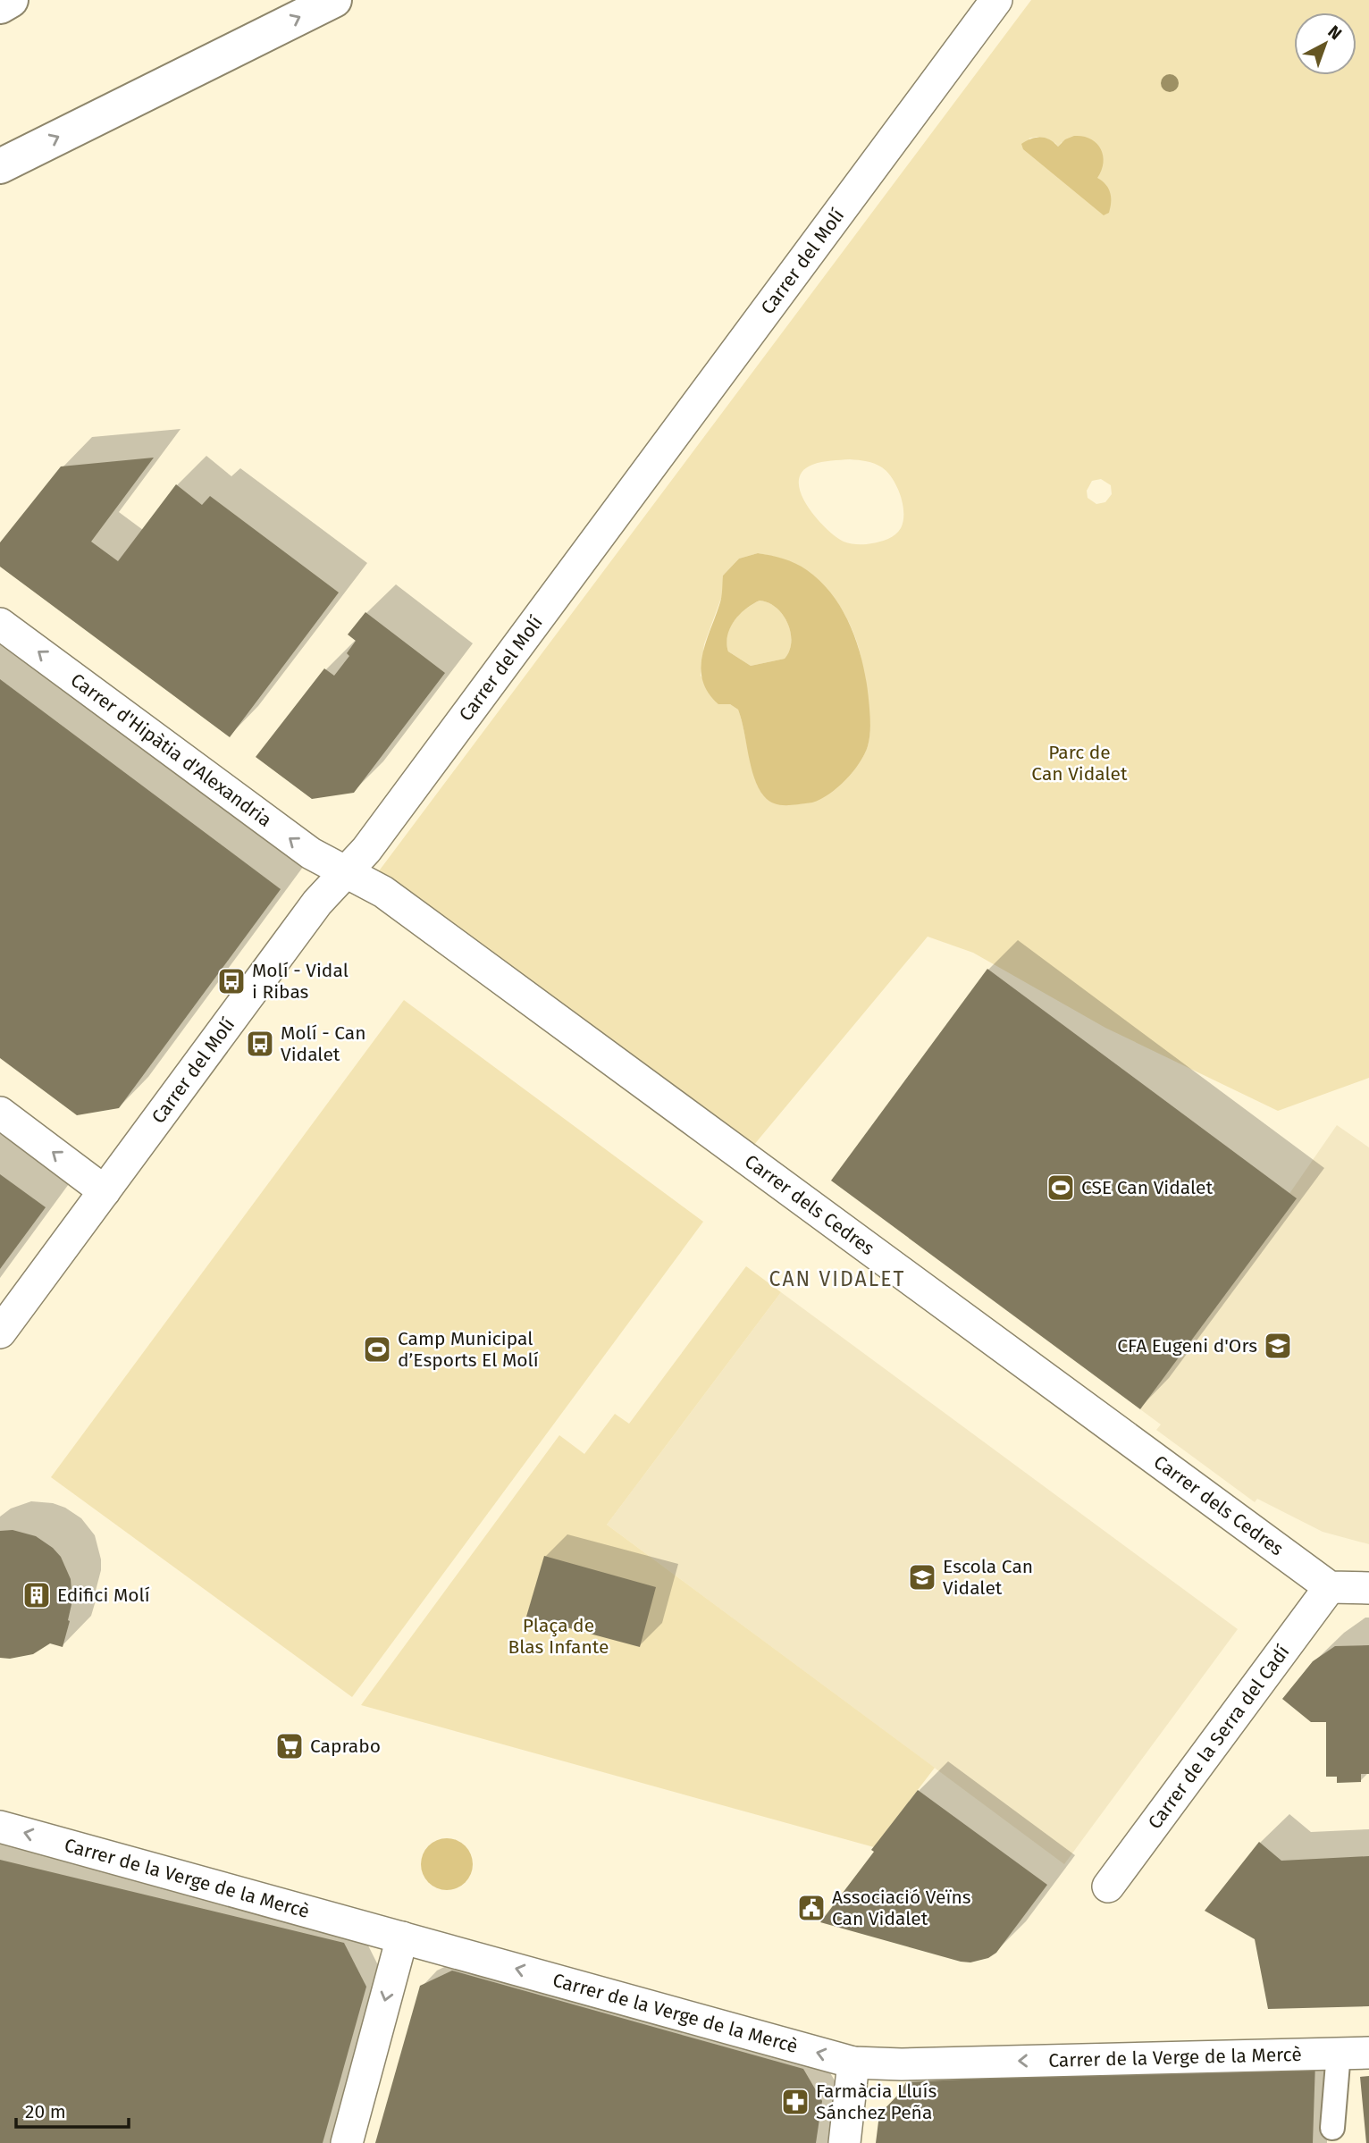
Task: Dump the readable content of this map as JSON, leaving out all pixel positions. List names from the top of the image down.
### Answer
{
  "streets": {
    "street": [
      "Carrer del Molí",
      "Carrer d'Hipàtia d'Alexandria",
      "Carrer dels Cedres",
      "Carrer de la Serra del Cadí",
      "Carrer de la Verge de la Mercè"
    ]
  },
  "crossings": [
    ["Carrer del Molí", "Carrer d'Hipàtia d'Alexandria"],
    ["Carrer del Molí", "Carrer dels Cedres"],
    ["Carrer d'Hipàtia d'Alexandria", "Carrer dels Cedres"],
    ["Carrer dels Cedres", "Carrer de la Serra del Cadí"]
  ],
  "one_way": ["Carrer d'Hipàtia d'Alexandria", "Carrer de la Verge de la Mercè"],
  "districts": ["CAN VIDALET"],
  "parks": ["Parc de Can Vidalet", "Plaça de Blas Infante"],
  "places": {
    "bus stop": ["Molí - Vidal i Ribas", "Molí - Can Vidalet"],
    "sports": ["CSE Can Vidalet", "Camp Municipal d’Esports El Molí"],
    "school or university": ["CFA Eugeni d'Ors", "Escola Can Vidalet"],
    "building": ["Edifici Molí"],
    "supermarket": ["Caprabo"],
    "public building": ["Associació Veïns Can Vidalet"],
    "pharmacy": ["Farmàcia Lluís Sánchez Peña"]
  },
  "scale_bar": "20 m",
  "north": "top right"
}
